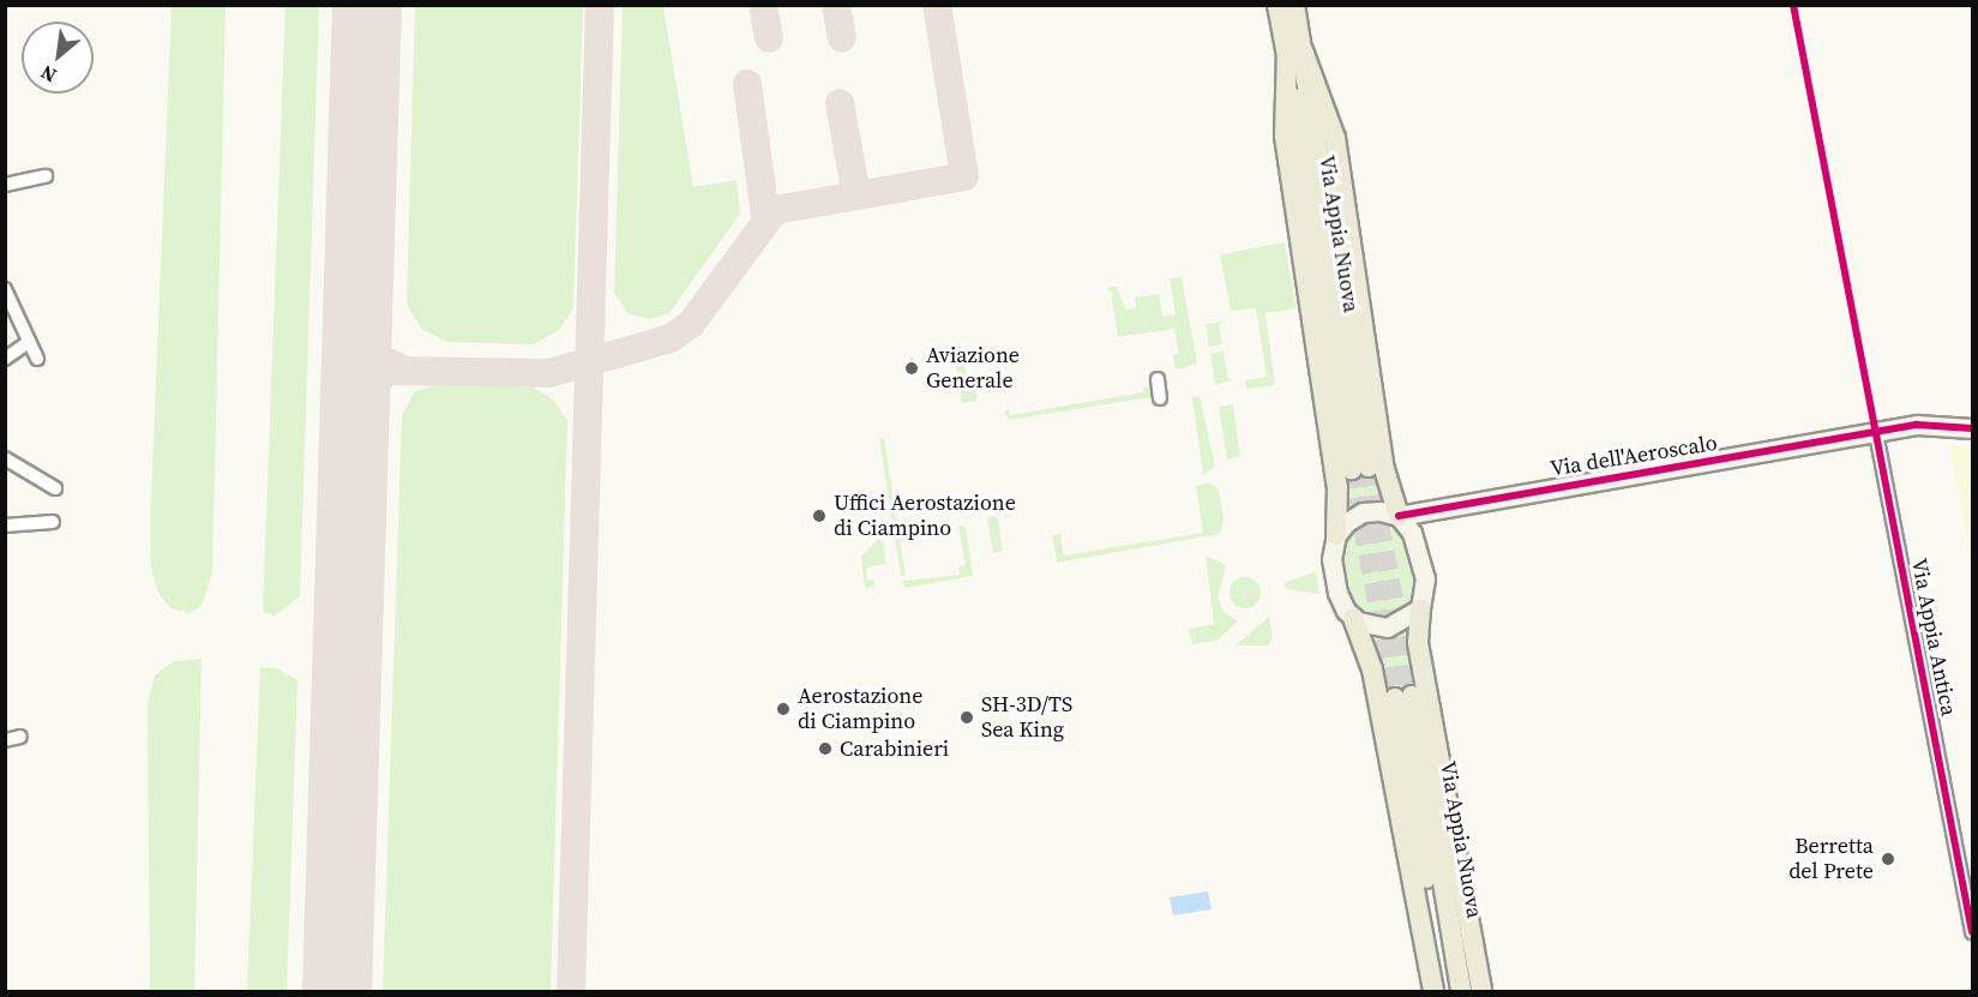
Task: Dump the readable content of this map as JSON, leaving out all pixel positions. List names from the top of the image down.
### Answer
{
  "streets": {
    "main road": ["Via Appia Nuova"],
    "street": ["Via dell'Aeroscalo", "Via Appia Antica"]
  },
  "crossings": [
    ["Via dell'Aeroscalo", "Via Appia Antica"]
  ],
  "places": [
    "Aviazione Generale",
    "Uffici Aerostazione di Ciampino",
    "Aerostazione di Ciampino",
    "SH-3D/TS Sea King",
    "Carabinieri",
    "Berretta del Prete"
  ],
  "north": "bottom left"
}
